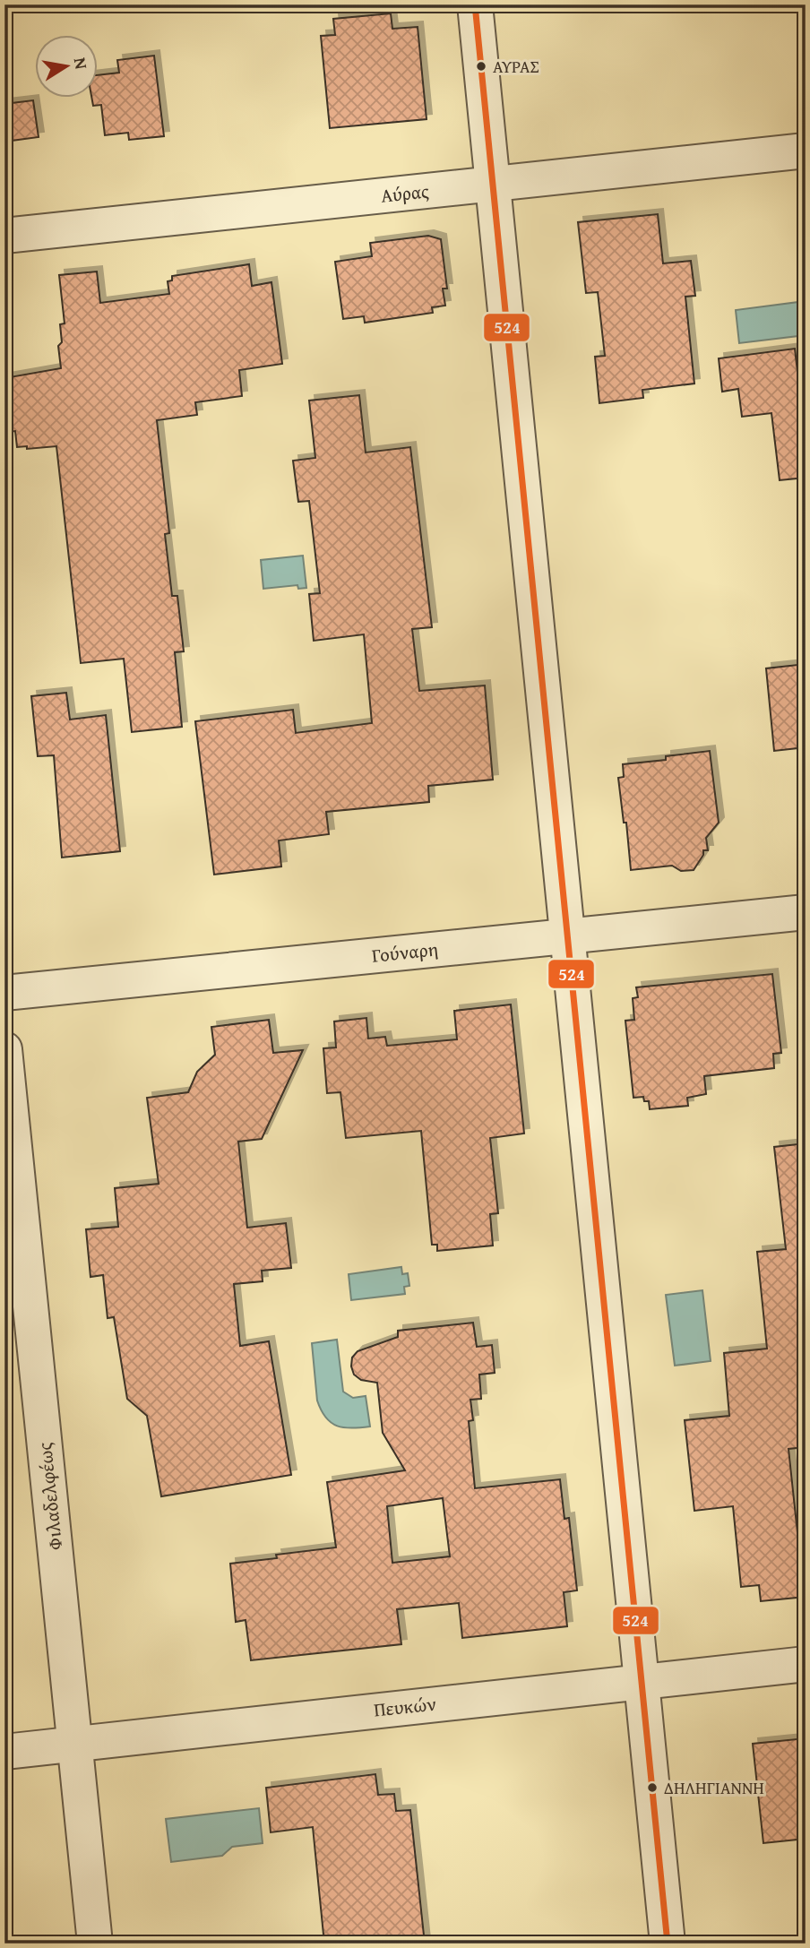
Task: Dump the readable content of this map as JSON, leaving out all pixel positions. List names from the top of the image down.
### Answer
{
  "streets": {
    "street": [
      "Αύρας",
      "Γούναρη",
      "Φιλαδελφέως",
      "Πευκών"
    ]
  },
  "crossings": [
    ["Φιλαδελφέως", "Πευκών"]
  ],
  "places": ["ΑΥΡΑΣ", "ΔΗΛΗΓΙΑΝΝΗ"],
  "lines": ["transit line 524"],
  "north": "right"
}
